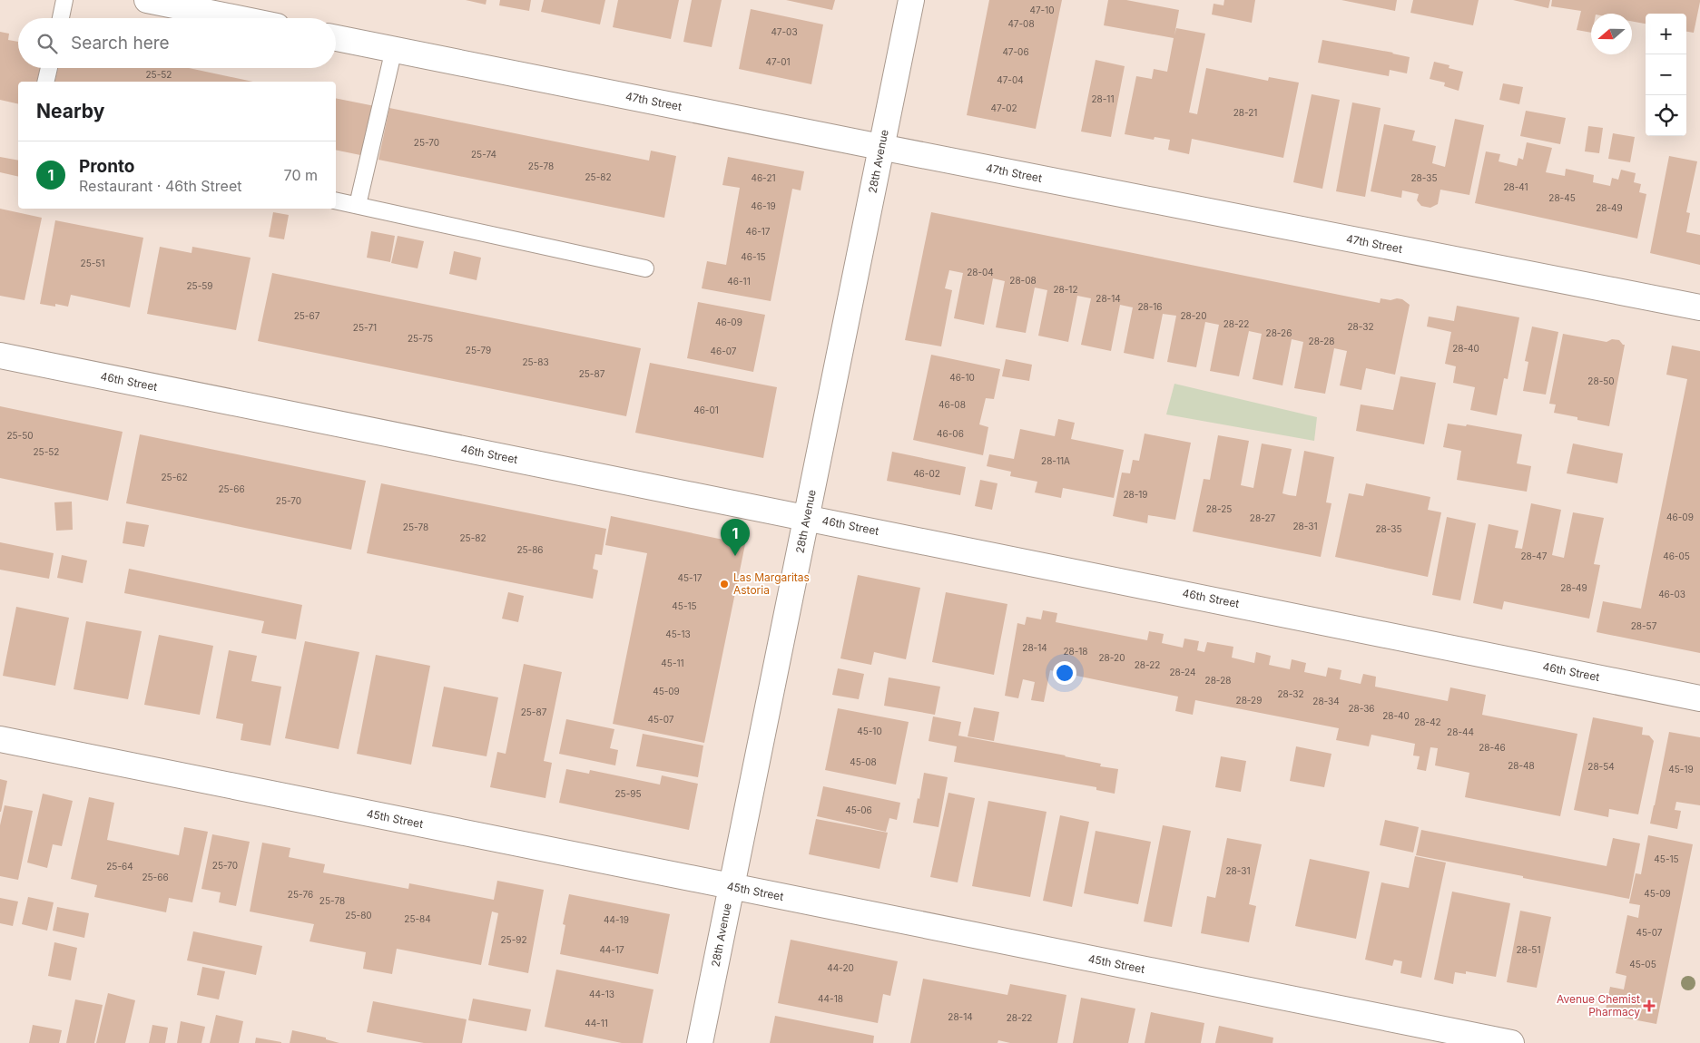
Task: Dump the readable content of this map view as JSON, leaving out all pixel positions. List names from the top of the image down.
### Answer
{
  "streets": {
    "street": [
      "47th Street",
      "28th Avenue",
      "46th Street",
      "45th Street"
    ]
  },
  "crossings": [
    ["47th Street", "28th Avenue"],
    ["28th Avenue", "46th Street"],
    ["28th Avenue", "45th Street"]
  ],
  "places": {
    "other": ["Las Margaritas Astoria"],
    "health": ["Avenue Chemist Pharmacy"]
  },
  "house_numbers": [
    "47-10",
    "47-08",
    "47-03",
    "47-06",
    "47-01",
    "25-52",
    "47-04",
    "28-11",
    "47-02",
    "28-21",
    "25-70",
    "25-74",
    "25-78",
    "25-82",
    "46-21",
    "28-35",
    "28-41",
    "28-45",
    "46-19",
    "28-49",
    "46-17",
    "46-15",
    "25-51",
    "28-04",
    "28-08",
    "46-11",
    "25-59",
    "28-12",
    "28-14",
    "28-16",
    "25-67",
    "28-20",
    "46-09",
    "28-22",
    "28-32",
    "25-71",
    "28-26",
    "25-75",
    "28-28",
    "28-40",
    "25-79",
    "46-07",
    "25-83",
    "25-87",
    "46-10",
    "28-50",
    "46-08",
    "46-01",
    "46-06",
    "25-50",
    "25-52",
    "28-11A",
    "46-02",
    "25-62",
    "25-66",
    "28-19",
    "25-70",
    "28-25",
    "46-09",
    "28-27",
    "28-31",
    "25-78",
    "28-35",
    "25-82",
    "25-86",
    "28-47",
    "46-05",
    "45-17",
    "28-49",
    "46-03",
    "45-15",
    "28-57",
    "45-13",
    "28-14",
    "28-18",
    "28-20",
    "45-11",
    "28-22",
    "28-24",
    "28-28",
    "45-09",
    "28-32",
    "28-29",
    "28-34",
    "28-36",
    "25-87",
    "28-40",
    "45-07",
    "28-42",
    "45-10",
    "28-44",
    "28-46",
    "45-08",
    "28-48",
    "28-54",
    "45-19",
    "25-95",
    "45-06",
    "45-15",
    "25-70",
    "25-64",
    "28-31",
    "25-66",
    "45-09",
    "25-76",
    "25-78",
    "25-80",
    "25-84",
    "44-19",
    "45-07",
    "25-92",
    "44-17",
    "28-51",
    "45-05",
    "44-20",
    "44-13",
    "44-18",
    "28-14",
    "28-22",
    "44-11"
  ],
  "north": "left",
  "page": {
    "map_buttons": ["+", "−"],
    "search": "Search here",
    "heading": "Nearby",
    "list": [
      {
        "mark": "1",
        "name": "Pronto",
        "note": "Restaurant · 46th Street",
        "value": "70 m"
      }
    ],
    "pins": "1"
  }
}
